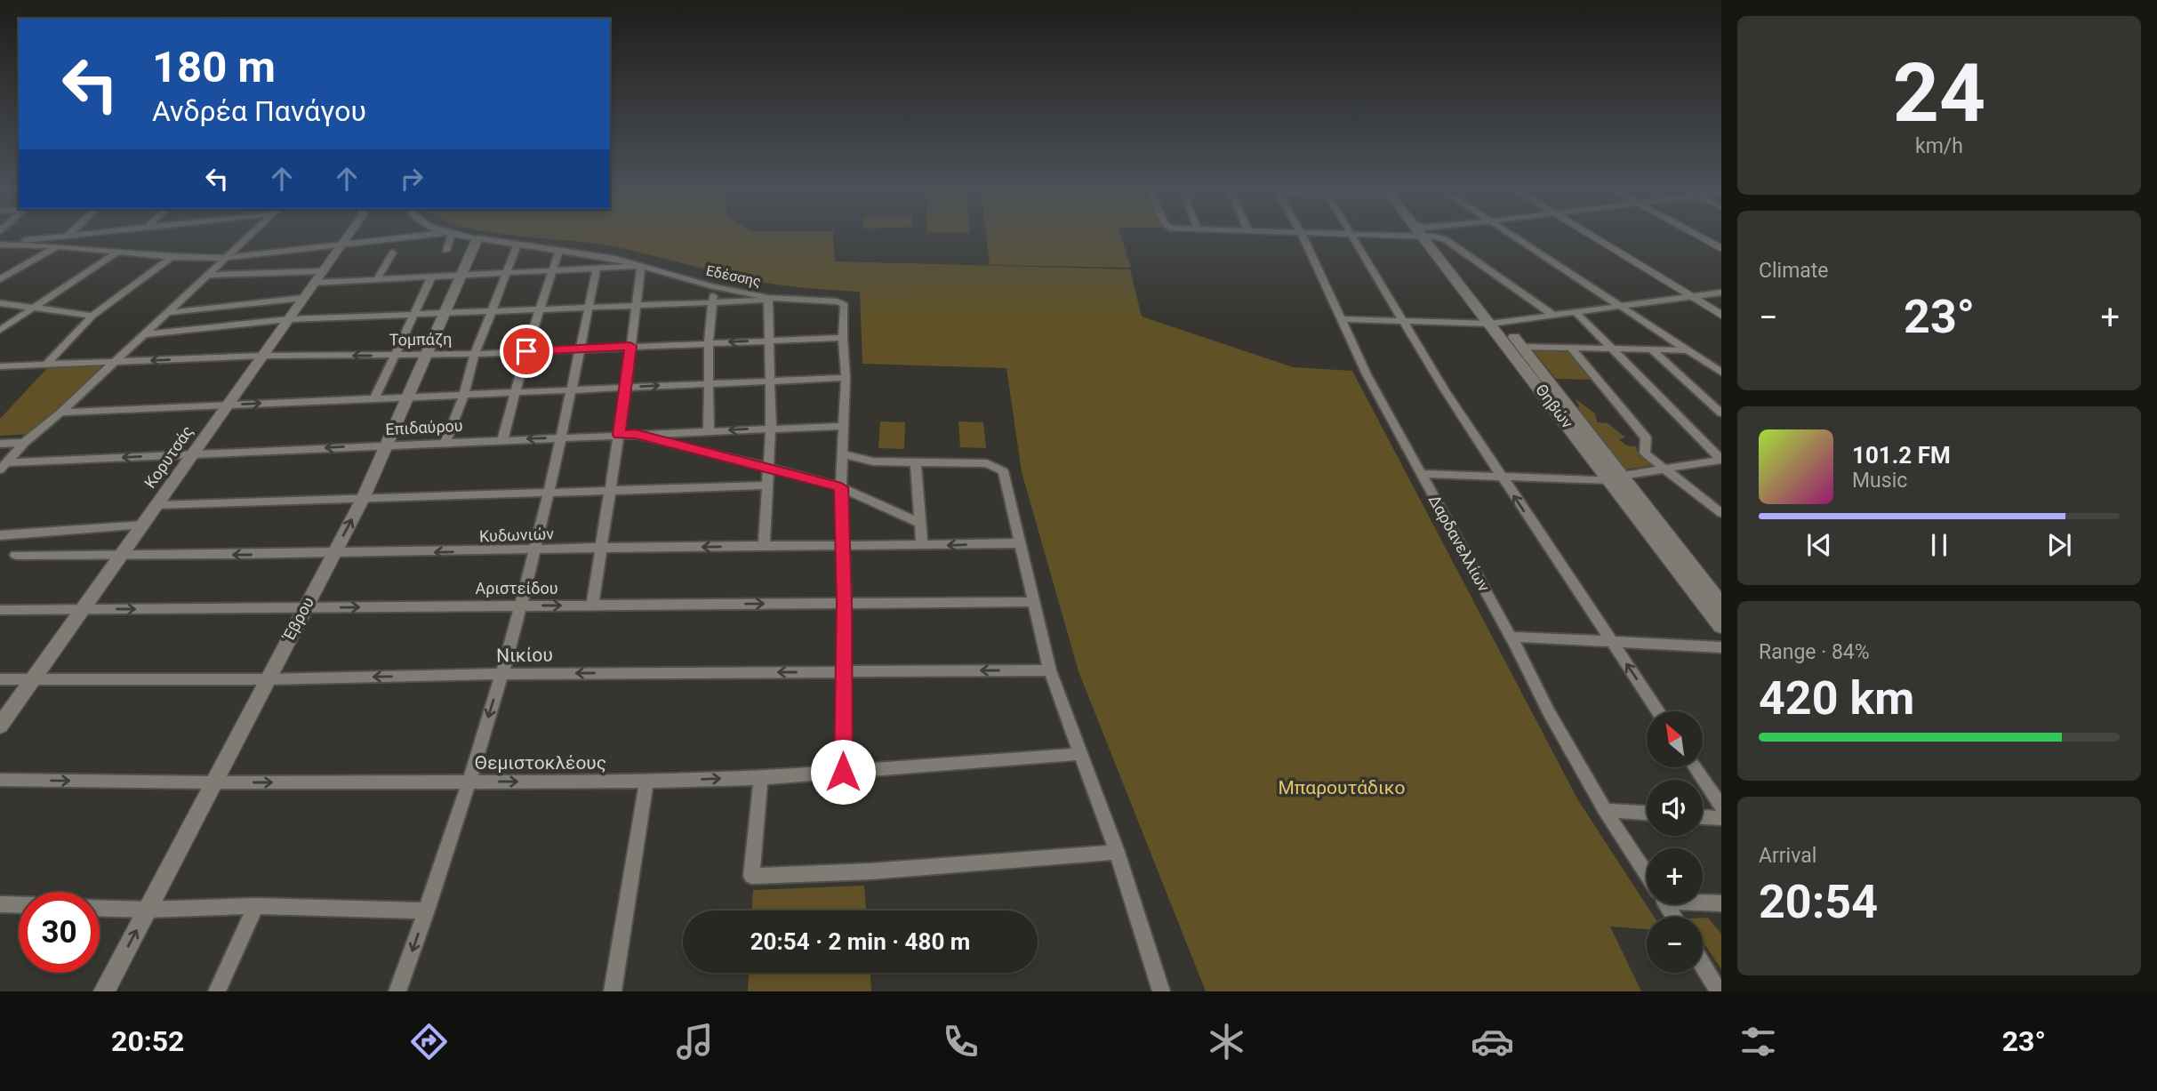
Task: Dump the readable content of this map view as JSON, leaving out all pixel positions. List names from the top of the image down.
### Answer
{
  "streets": {
    "main road": ["Θηβών"],
    "street": [
      "Εδέσσης",
      "Τομπάζη",
      "Επιδαύρου",
      "Κορυτσάς",
      "Κυδωνιών",
      "Δαρδανελλίων",
      "Αριστείδου",
      "Έβρου",
      "Νικίου",
      "Θεμιστοκλέους"
    ]
  },
  "crossings": [
    ["Εδέσσης", "Τομπάζη"],
    ["Εδέσσης", "Έβρου"],
    ["Τομπάζη", "Κορυτσάς"],
    ["Τομπάζη", "Έβρου"],
    ["Επιδαύρου", "Κορυτσάς"],
    ["Επιδαύρου", "Έβρου"],
    ["Κορυτσάς", "Κυδωνιών"],
    ["Κορυτσάς", "Αριστείδου"],
    ["Κορυτσάς", "Νικίου"],
    ["Κυδωνιών", "Έβρου"],
    ["Αριστείδου", "Έβρου"],
    ["Έβρου", "Νικίου"],
    ["Έβρου", "Θεμιστοκλέους"]
  ],
  "one_way": ["Αριστείδου", "Νικίου", "Θεμιστοκλέους"],
  "parks": ["Μπαρουτάδικο"],
  "north": "top left",
  "page": {
    "tile": [
      ["24", "km/h"],
      "Climate",
      ["Range · 84%", "420 km"],
      ["Arrival", "20:54"]
    ],
    "turn": ["180 m", "Ανδρέα Πανάγου"],
    "heat": ["−", "23°", "+"],
    "song": ["101.2 FM", "Music"],
    "map_buttons": ["+", "−"],
    "limit": "30",
    "trip": "20:54 · 2 min · 480 m",
    "tabs": ["20:52", "23°"]
  }
}
